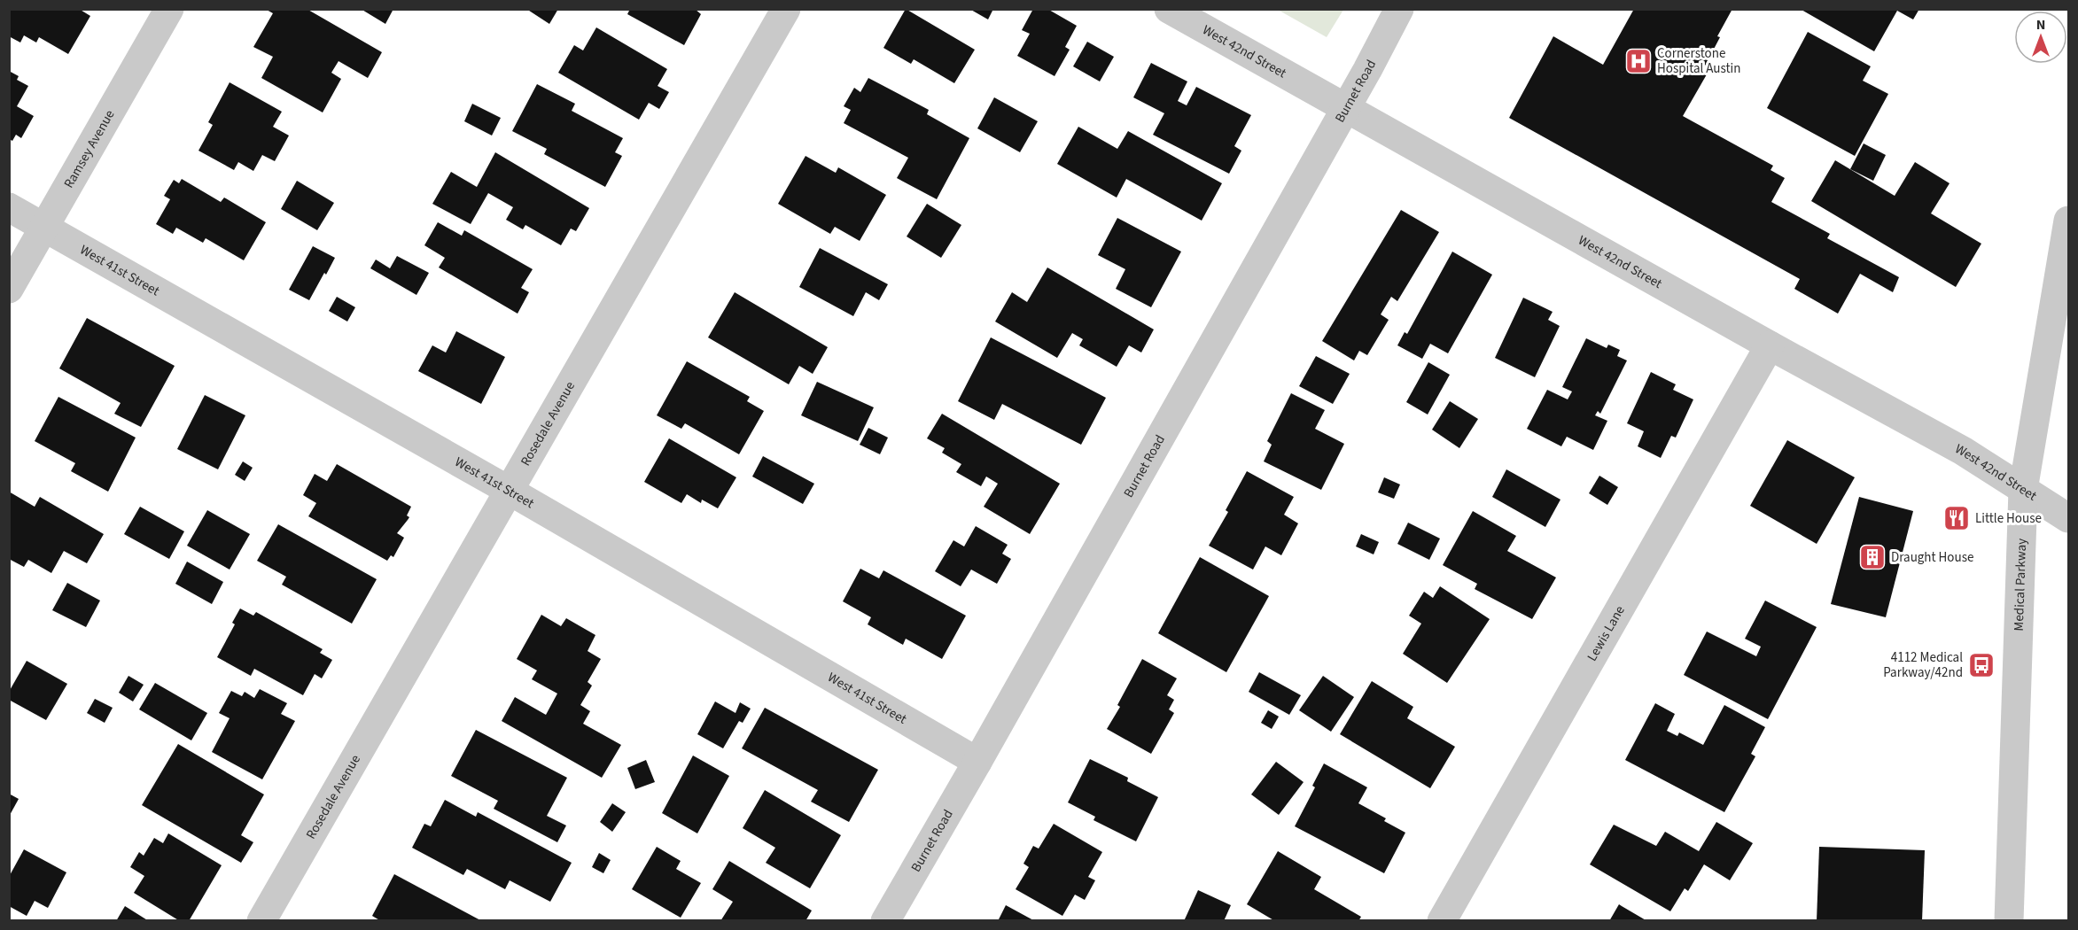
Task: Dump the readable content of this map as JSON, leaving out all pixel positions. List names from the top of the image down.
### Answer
{
  "streets": {
    "street": [
      "West 42nd Street",
      "Burnet Road",
      "Ramsey Avenue",
      "West 41st Street",
      "Rosedale Avenue",
      "Medical Parkway",
      "Lewis Lane"
    ]
  },
  "crossings": [
    ["West 42nd Street", "Burnet Road"],
    ["West 42nd Street", "Medical Parkway"],
    ["West 42nd Street", "Lewis Lane"],
    ["Burnet Road", "West 41st Street"],
    ["Ramsey Avenue", "West 41st Street"],
    ["West 41st Street", "Rosedale Avenue"]
  ],
  "places": {
    "hospital": ["Cornerstone Hospital Austin"],
    "restaurant": ["Little House"],
    "building": ["Draught House"],
    "bus stop": ["4112 Medical Parkway/42nd"]
  },
  "north": "top"
}
